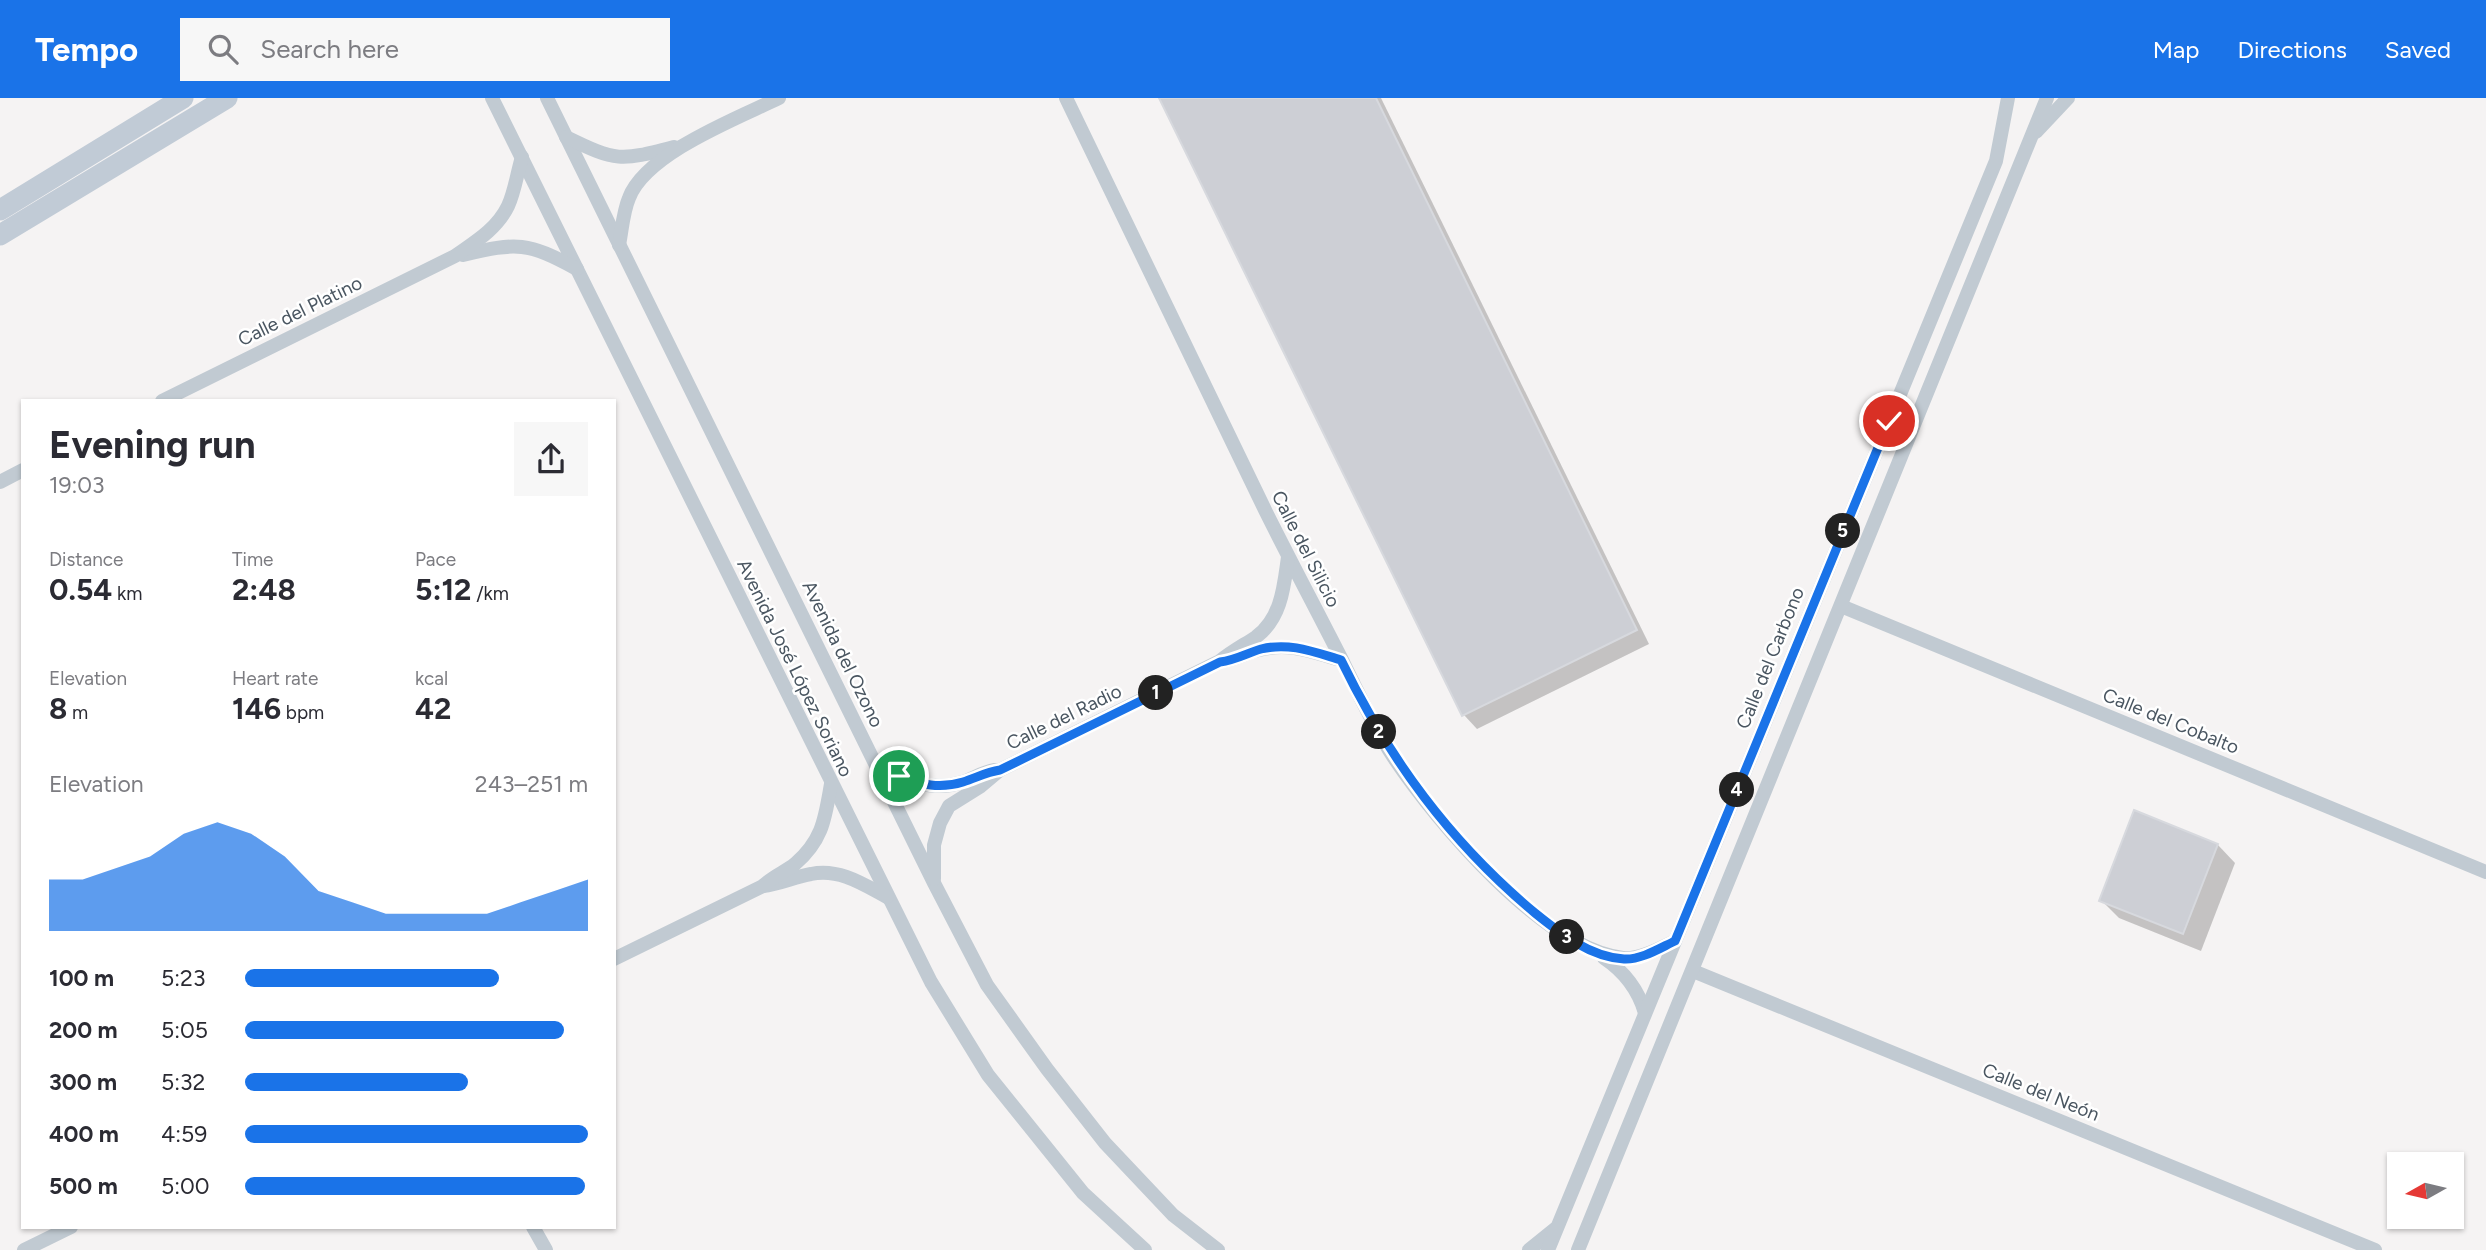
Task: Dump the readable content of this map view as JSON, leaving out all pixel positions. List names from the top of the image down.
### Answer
{
  "streets": {
    "street": [
      "Calle del Platino",
      "Calle del Silicio",
      "Avenida del Ozono",
      "Calle del Carbono",
      "Avenida José López Soriano",
      "Calle del Radio",
      "Calle del Cobalto",
      "Calle del Neón"
    ]
  },
  "crossings": [
    ["Calle del Platino", "Avenida José López Soriano"],
    ["Calle del Silicio", "Calle del Carbono"],
    ["Calle del Silicio", "Calle del Radio"],
    ["Avenida del Ozono", "Calle del Radio"]
  ],
  "north": "left",
  "page": {
    "header": "Tempo",
    "search": "Search here",
    "nav": ["Map", "Directions", "Saved"],
    "heading": ["Evening run", "19:03"],
    "pins": [
      "5",
      "1",
      "2",
      "4",
      "3"
    ],
    "stats": [
      ["Distance", "0.54 km"],
      ["Time", "2:48"],
      ["Pace", "5:12 /km"],
      ["Elevation", "8 m"],
      ["Heart rate", "146 bpm"],
      ["kcal", "42"]
    ],
    "chart": ["Elevation", "243–251 m"],
    "list": [
      {
        "name": "100 m",
        "note": "5:23"
      },
      {
        "name": "200 m",
        "note": "5:05"
      },
      {
        "name": "300 m",
        "note": "5:32"
      },
      {
        "name": "400 m",
        "note": "4:59"
      },
      {
        "name": "500 m",
        "note": "5:00"
      }
    ]
  }
}
